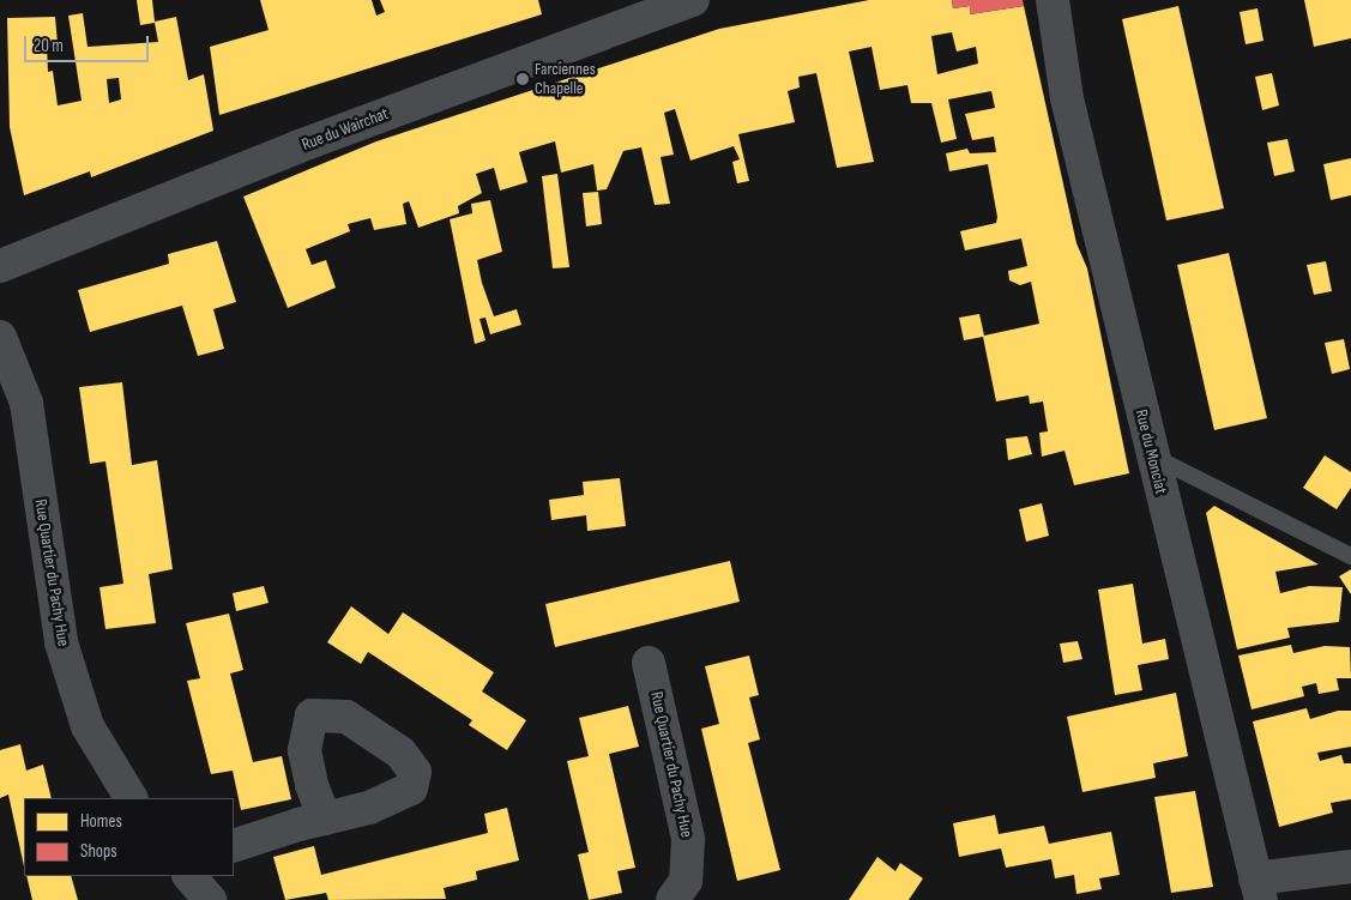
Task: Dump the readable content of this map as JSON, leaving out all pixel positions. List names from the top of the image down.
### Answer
{
  "streets": {
    "street": ["Rue du Wairchat", "Rue du Monciat", "Rue Quartier du Pachy Hue"]
  },
  "places": ["Farciennes Chapelle"],
  "legend": ["Homes", "Shops"],
  "scale_bar": "20 m"
}
